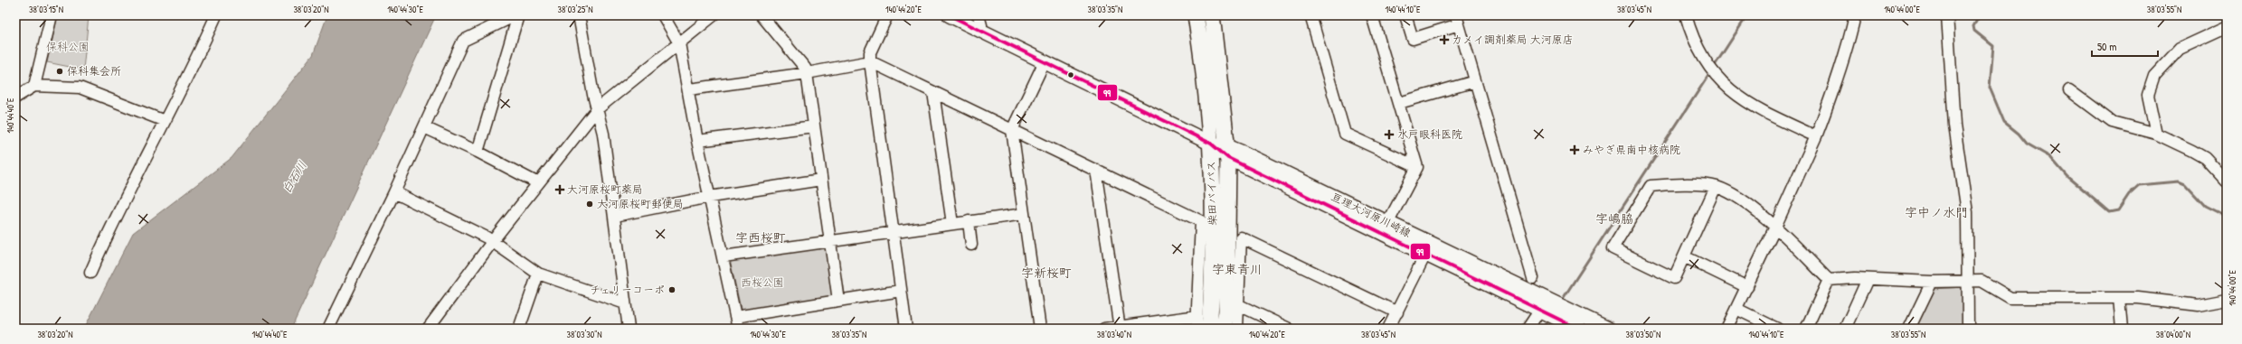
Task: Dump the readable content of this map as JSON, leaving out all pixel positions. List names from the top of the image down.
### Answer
{
  "streets": {
    "highway": ["柴田バイパス"],
    "main road": ["亘理大河原川崎線"]
  },
  "crossings": [
    ["柴田バイパス", "亘理大河原川崎線"]
  ],
  "districts": [
    "字中ノ水門",
    "字嶋脇",
    "字西桜町",
    "字東青川",
    "字新桜町"
  ],
  "water": ["白石川"],
  "parks": ["保科公園", "西桜公園"],
  "places": {
    "health": [
      "カメイ調剤薬局 大河原店",
      "水戸眼科医院",
      "みやぎ県南中核病院",
      "大河原桜町薬局"
    ],
    "other": ["保科集会所", "大河原桜町郵便局", "チェリーコーポ"]
  },
  "lines": ["transit line 99"],
  "scale_bar": "50 m",
  "coordinates": [
    "38°03'15\"N",
    "38°03'20\"N",
    "140°44'30\"E",
    "38°03'25\"N",
    "140°44'20\"E",
    "38°03'35\"N",
    "140°44'10\"E",
    "38°03'45\"N",
    "140°44'00\"E",
    "38°03'55\"N",
    "140°44'40\"E",
    "38°03'30\"N",
    "38°03'40\"N",
    "38°03'50\"N",
    "38°04'00\"N"
  ]
}
